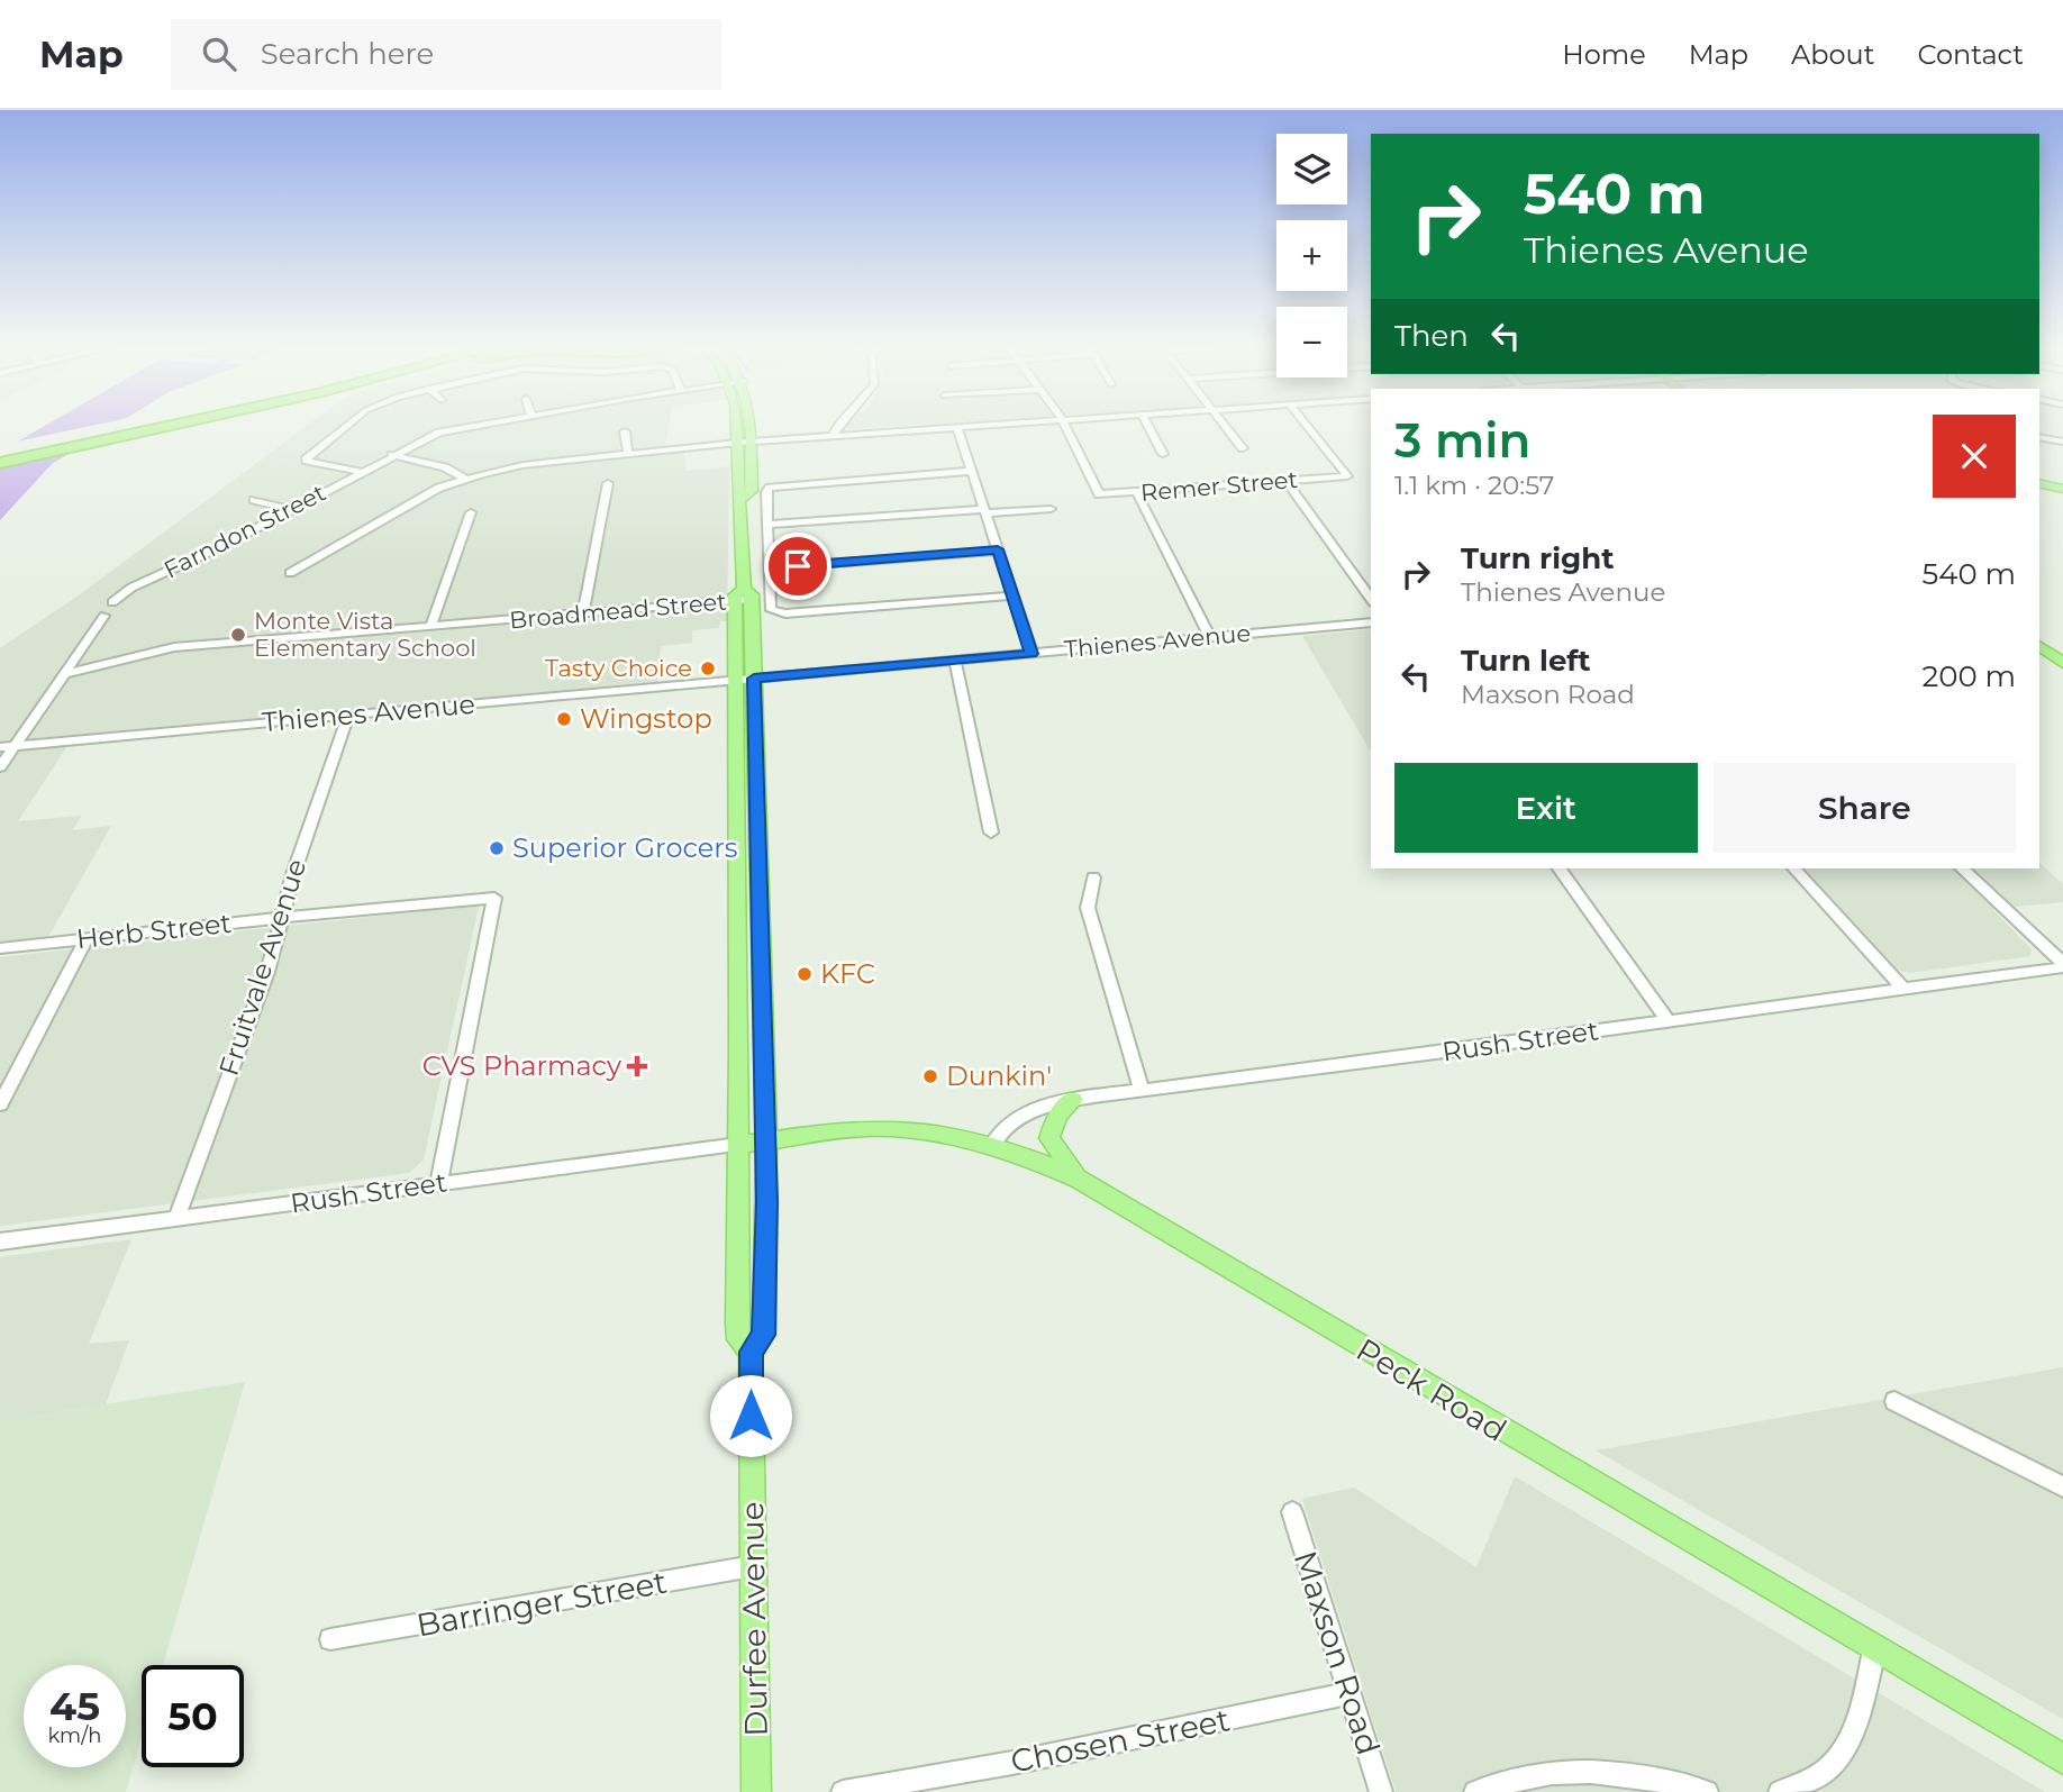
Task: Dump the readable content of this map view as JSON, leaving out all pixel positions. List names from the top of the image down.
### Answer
{
  "streets": {
    "main road": ["Peck Road", "Durfee Avenue"],
    "street": [
      "Remer Street",
      "Farndon Street",
      "Broadmead Street",
      "Thienes Avenue",
      "Herb Street",
      "Fruitvale Avenue",
      "Rush Street",
      "Barringer Street",
      "Maxson Road",
      "Chosen Street"
    ]
  },
  "crossings": [
    ["Broadmead Street", "Durfee Avenue"],
    ["Thienes Avenue", "Fruitvale Avenue"],
    ["Thienes Avenue", "Durfee Avenue"],
    ["Herb Street", "Fruitvale Avenue"],
    ["Herb Street", "Rush Street"],
    ["Fruitvale Avenue", "Rush Street"],
    ["Rush Street", "Peck Road"],
    ["Rush Street", "Durfee Avenue"],
    ["Peck Road", "Durfee Avenue"],
    ["Barringer Street", "Durfee Avenue"],
    ["Maxson Road", "Chosen Street"]
  ],
  "places": {
    "other": [
      "Monte Vista Elementary School",
      "Tasty Choice",
      "Wingstop",
      "Superior Grocers",
      "KFC",
      "Dunkin'"
    ],
    "health": ["CVS Pharmacy"]
  },
  "page": {
    "header": "Map",
    "search": "Search here",
    "nav": [
      "Home",
      "Map",
      "About",
      "Contact"
    ],
    "map_buttons": ["+", "−"],
    "turn": ["540 m", "Thienes Avenue"],
    "then": "Then",
    "heading": ["3 min", "1.1 km · 20:57"],
    "list": [
      {
        "name": "Turn right",
        "note": "Thienes Avenue",
        "value": "540 m"
      },
      {
        "name": "Turn left",
        "note": "Maxson Road",
        "value": "200 m"
      }
    ],
    "buttons": ["Exit", "Share"],
    "speed": "45 km/h",
    "limit": "50"
  }
}
